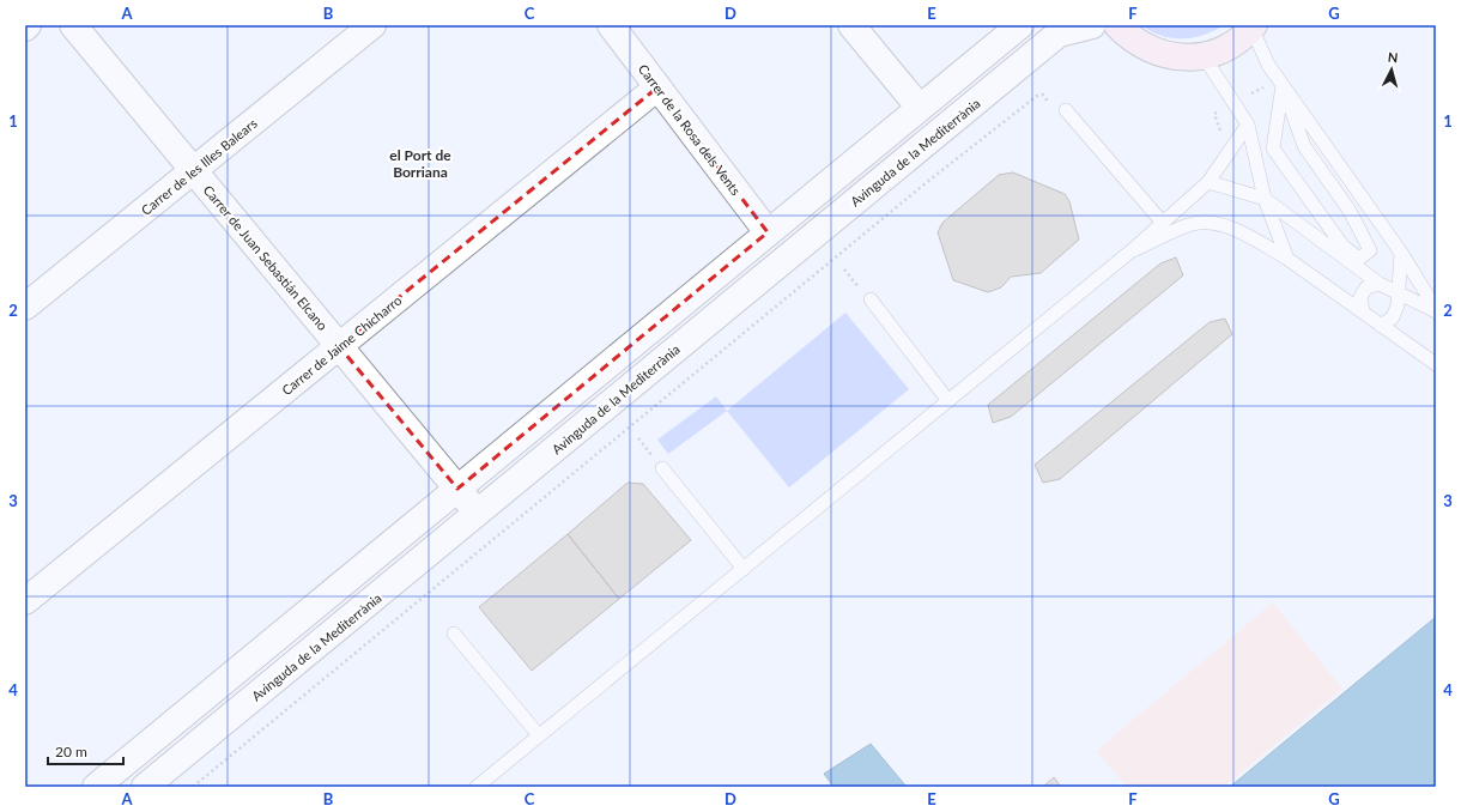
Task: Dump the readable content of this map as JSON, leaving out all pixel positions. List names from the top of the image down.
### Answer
{
  "streets": {
    "street": [
      "Carrer de la Rosa dels Vents",
      "Avinguda de la Mediterrània",
      "Carrer de les Illes Balears",
      "Carrer de Juan Sebastián Elcano",
      "Carrer de Jaime Chicharro"
    ]
  },
  "crossings": [
    ["Carrer de la Rosa dels Vents", "Carrer de Jaime Chicharro"],
    ["Avinguda de la Mediterrània", "Carrer de Juan Sebastián Elcano"],
    ["Carrer de les Illes Balears", "Carrer de Juan Sebastián Elcano"],
    ["Carrer de Juan Sebastián Elcano", "Carrer de Jaime Chicharro"]
  ],
  "districts": ["el Port de Borriana"],
  "scale_bar": "20 m",
  "north": "top",
  "grid": {
    "columns": [
      "A",
      "B",
      "C",
      "D",
      "E",
      "F",
      "G"
    ],
    "rows": [
      "1",
      "2",
      "3",
      "4"
    ]
  }
}
